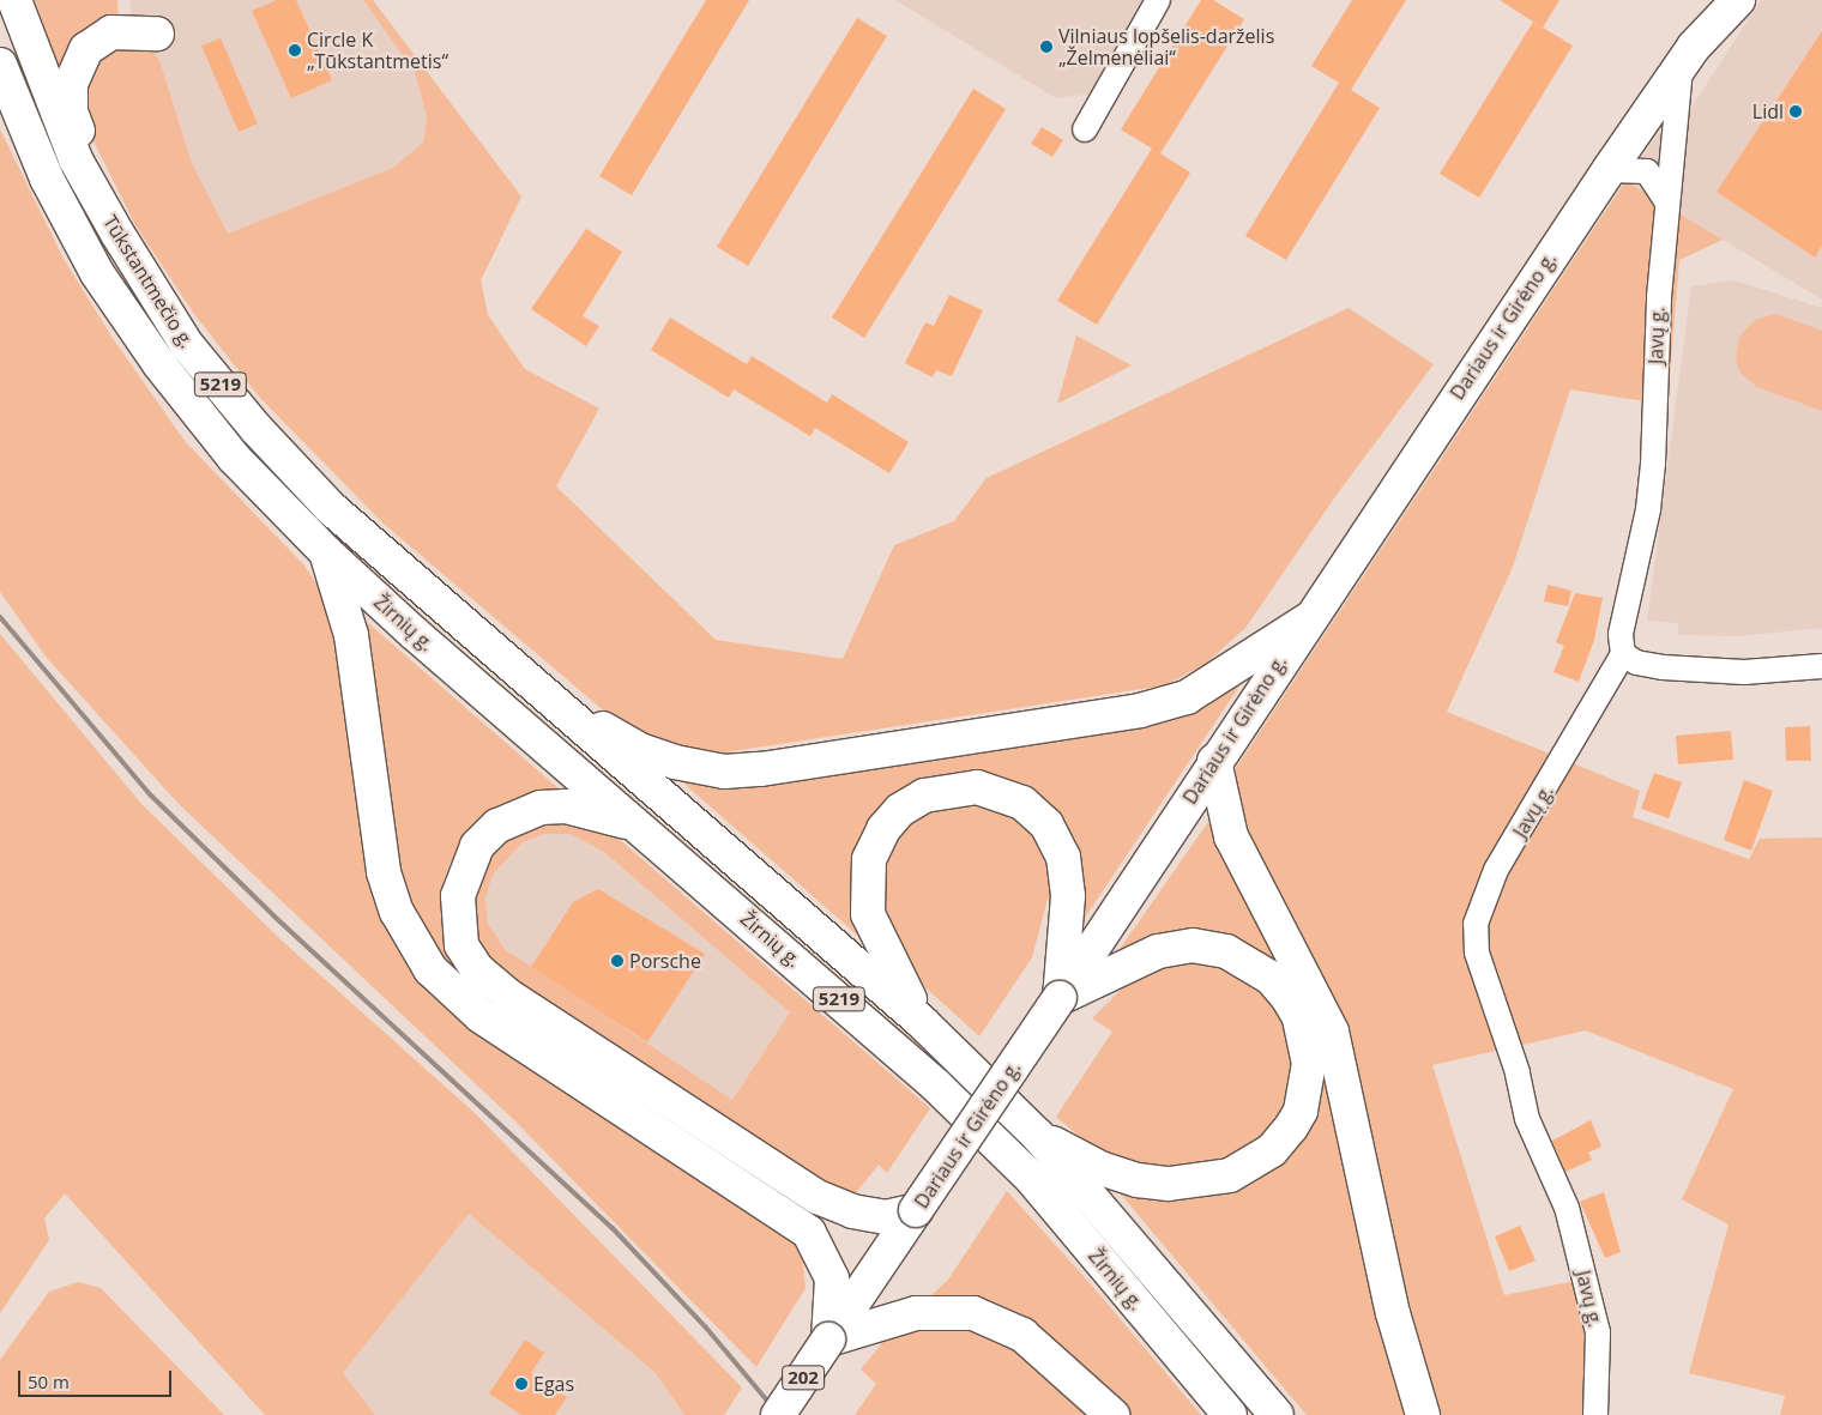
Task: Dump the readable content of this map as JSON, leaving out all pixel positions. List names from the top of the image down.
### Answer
{
  "streets": {
    "main road": [
      "Tūkstantmečio g.",
      "Dariaus ir Girėno g.",
      "5219",
      "Žirnių g.",
      "202"
    ],
    "street": ["Javų g."]
  },
  "crossings": [
    ["Tūkstantmečio g.", "Žirnių g."],
    ["Dariaus ir Girėno g.", "Javų g."]
  ],
  "places": [
    "Vilniaus lopšelis-darželis „Želmenėliai“",
    "Circle K „Tūkstantmetis“",
    "Lidl",
    "Porsche",
    "Egas"
  ],
  "scale_bar": "50 m"
}
